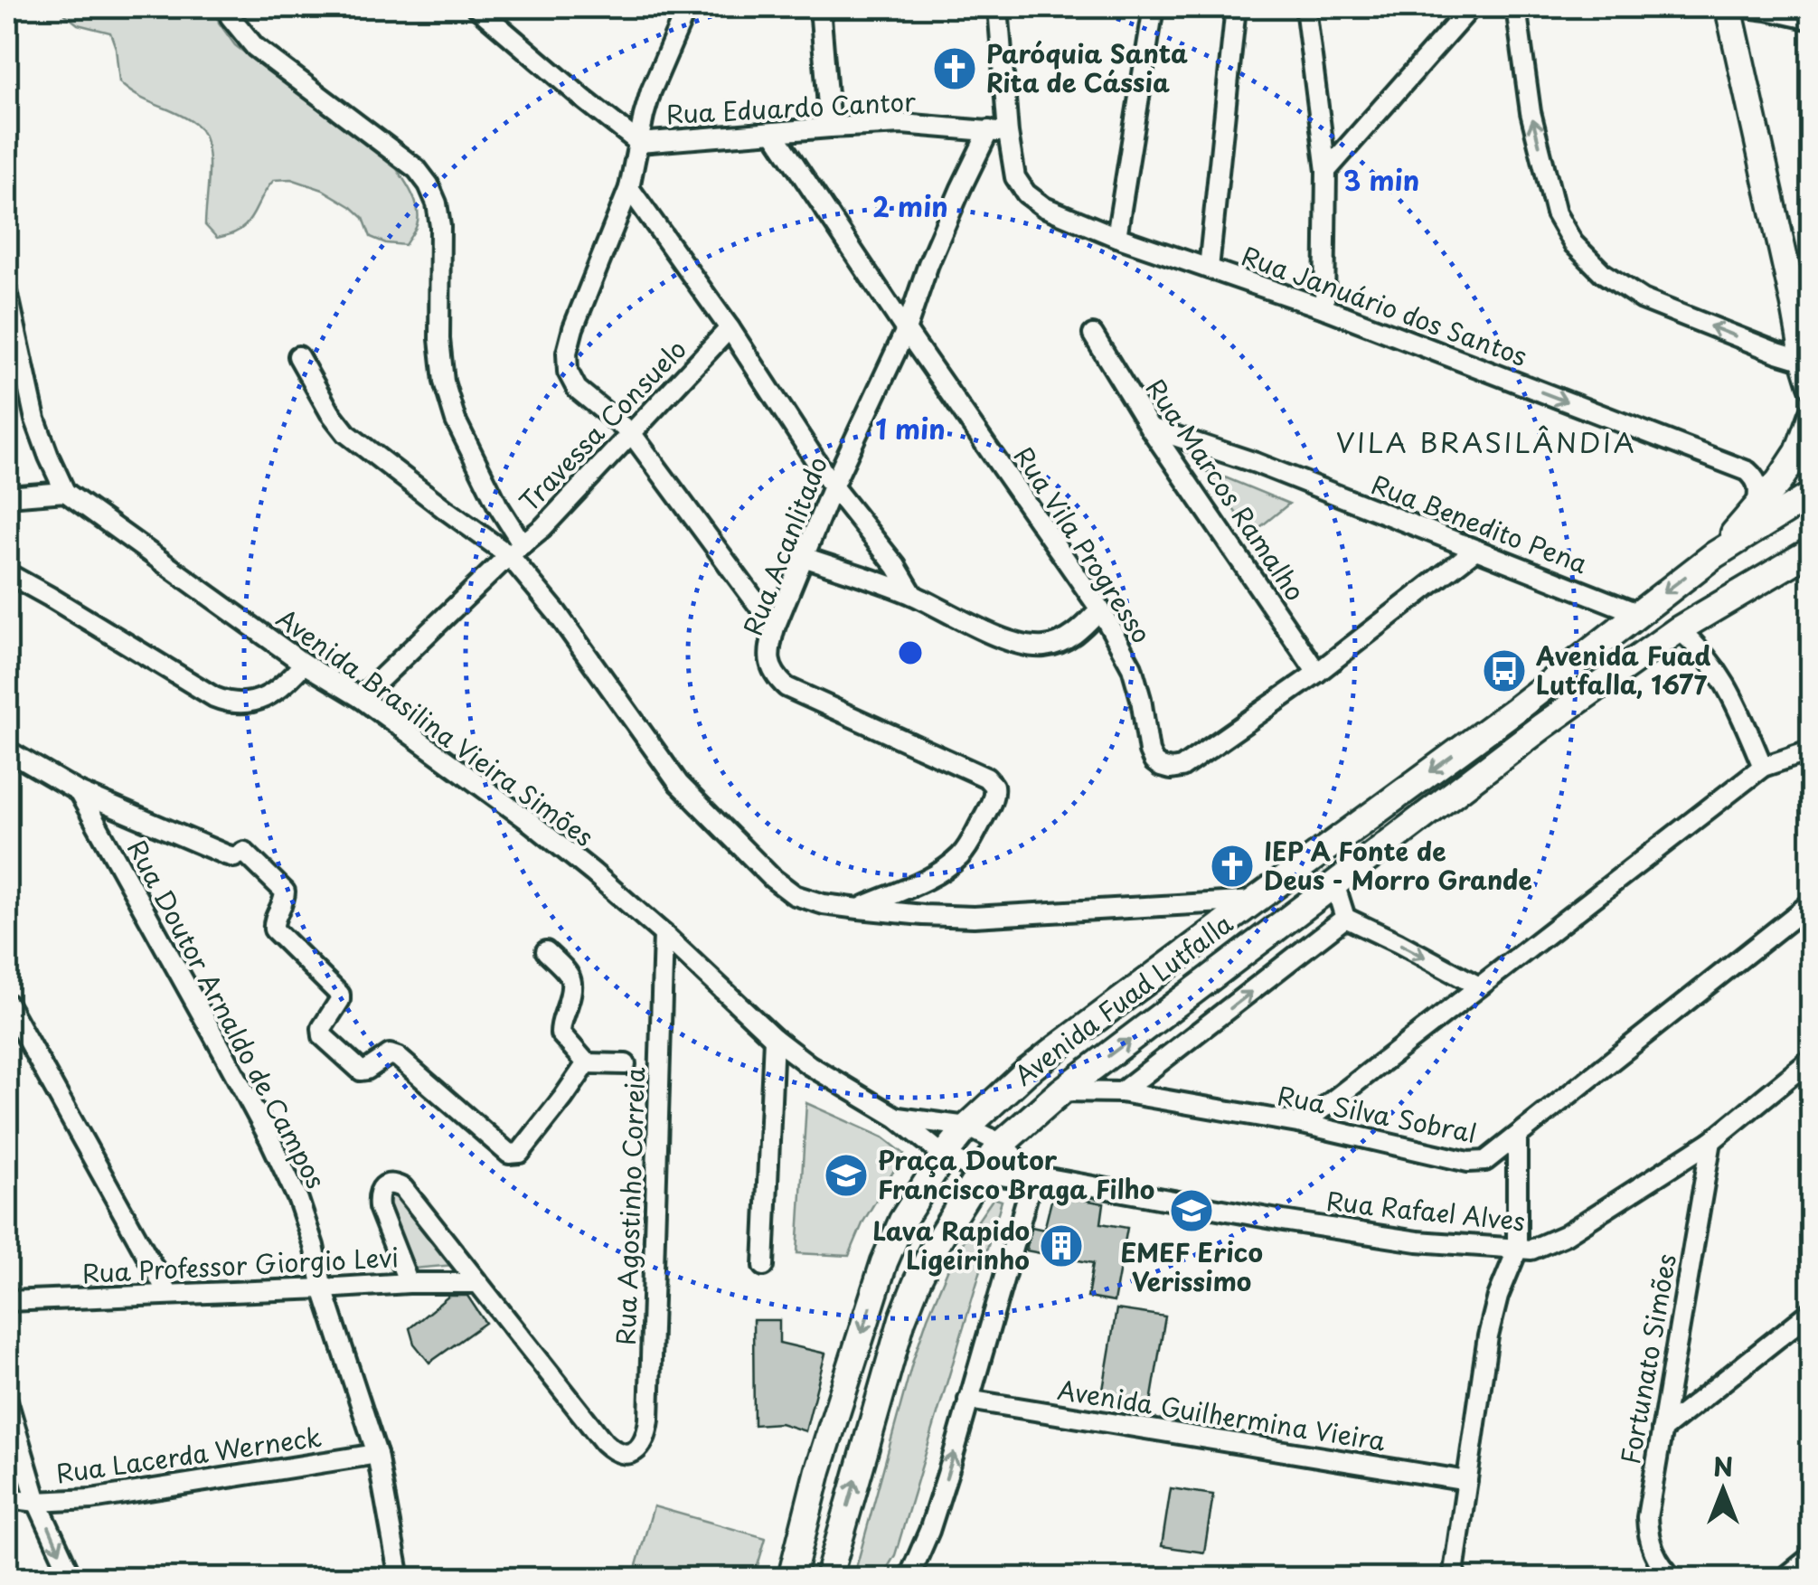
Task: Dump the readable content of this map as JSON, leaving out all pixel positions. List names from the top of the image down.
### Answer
{
  "streets": {
    "main road": ["Avenida Fuad Lutfalla"],
    "street": [
      "Rua Eduardo Cantor",
      "Rua Januário dos Santos",
      "Travessa Consuelo",
      "Rua Marcos Ramalho",
      "Rua Benedito Pena",
      "Rua Vila Progresso",
      "Rua Acanlitado",
      "Avenida Brasilina Vieira Simões",
      "Rua Doutor Arnaldo de Campos",
      "Rua Silva Sobral",
      "Rua Agostinho Correia",
      "Rua Rafael Alves",
      "Rua Professor Giorgio Levi",
      "Fortunato Simões",
      "Avenida Guilhermina Vieira",
      "Rua Lacerda Werneck"
    ]
  },
  "crossings": [
    ["Rua Eduardo Cantor", "Rua Januário dos Santos"],
    ["Rua Eduardo Cantor", "Travessa Consuelo"],
    ["Rua Eduardo Cantor", "Rua Vila Progresso"],
    ["Rua Eduardo Cantor", "Rua Acanlitado"],
    ["Rua Januário dos Santos", "Rua Acanlitado"],
    ["Rua Marcos Ramalho", "Rua Benedito Pena"],
    ["Rua Marcos Ramalho", "Rua Vila Progresso"],
    ["Rua Benedito Pena", "Rua Vila Progresso"],
    ["Rua Benedito Pena", "Avenida Fuad Lutfalla"],
    ["Rua Vila Progresso", "Rua Acanlitado"],
    ["Avenida Brasilina Vieira Simões", "Avenida Fuad Lutfalla"],
    ["Avenida Brasilina Vieira Simões", "Rua Agostinho Correia"],
    ["Avenida Brasilina Vieira Simões", "Rua Rafael Alves"],
    ["Avenida Fuad Lutfalla", "Rua Silva Sobral"],
    ["Rua Doutor Arnaldo de Campos", "Rua Professor Giorgio Levi"],
    ["Rua Doutor Arnaldo de Campos", "Rua Lacerda Werneck"],
    ["Rua Agostinho Correia", "Rua Professor Giorgio Levi"],
    ["Rua Rafael Alves", "Fortunato Simões"]
  ],
  "one_way": ["Rua Januário dos Santos"],
  "districts": ["VILA BRASILÂNDIA"],
  "places": {
    "church": ["Paróquia Santa Rita de Cássia", "IEP A Fonte de Deus - Morro Grande"],
    "bus stop": ["Avenida Fuad Lutfalla, 1677"],
    "school or university": ["Praça Doutor Francisco Braga Filho", "EMEF Erico Verissimo"],
    "building": ["Lava Rapido Ligeirinho"]
  },
  "north": "top",
  "rings": ["3 min", "2 min", "1 min"]
}
